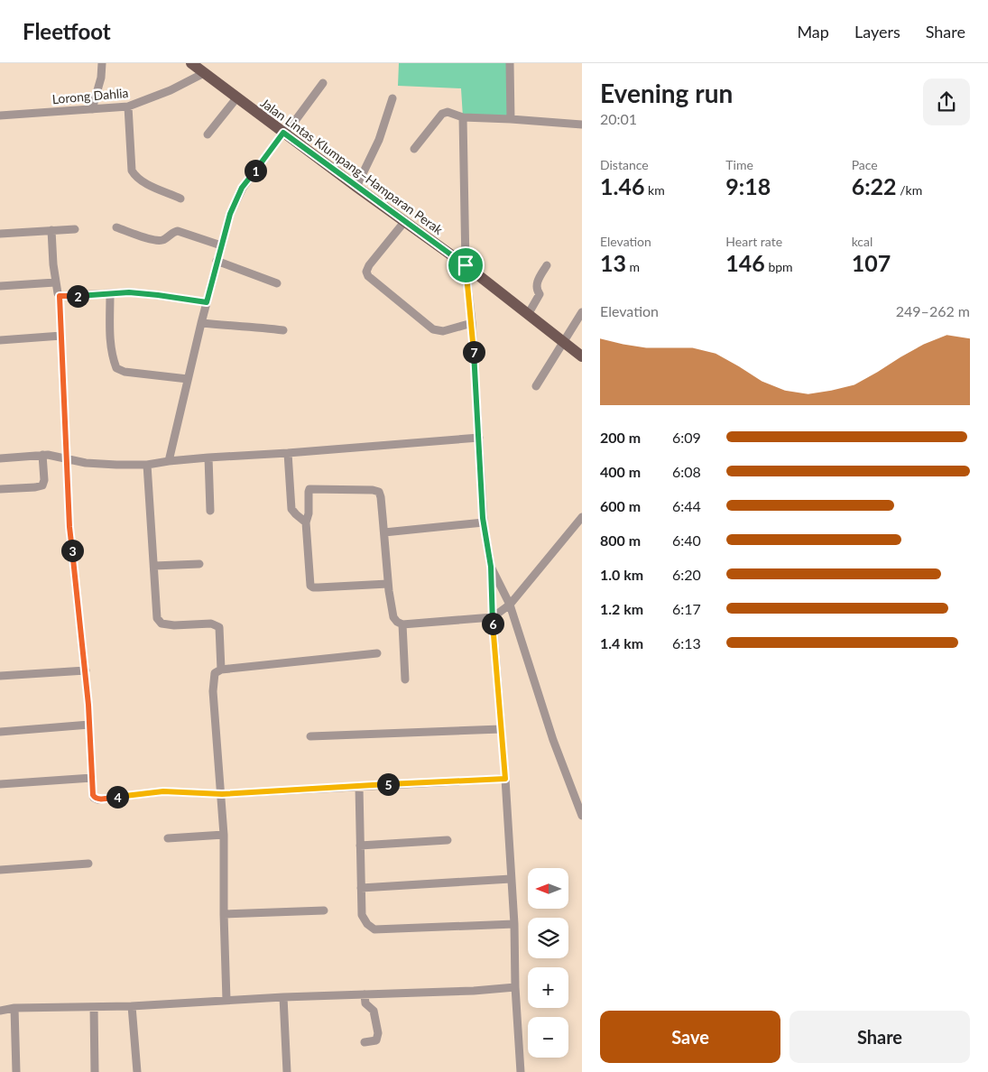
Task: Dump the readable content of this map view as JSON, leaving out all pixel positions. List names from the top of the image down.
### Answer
{
  "streets": {
    "main road": ["Jalan Lintas Klumpang–Hamparan Perak"],
    "street": ["Lorong Dahlia"]
  },
  "crossings": [
    ["Lorong Dahlia", "Jalan Lintas Klumpang–Hamparan Perak"]
  ],
  "north": "left",
  "page": {
    "header": "Fleetfoot",
    "nav": ["Map", "Layers", "Share"],
    "heading": ["Evening run", "20:01"],
    "stats": [
      ["Distance", "1.46 km"],
      ["Time", "9:18"],
      ["Pace", "6:22 /km"],
      ["Elevation", "13 m"],
      ["Heart rate", "146 bpm"],
      ["kcal", "107"]
    ],
    "pins": [
      "1",
      "2",
      "7",
      "3",
      "6",
      "5",
      "4"
    ],
    "chart": ["Elevation", "249–262 m"],
    "list": [
      {
        "name": "200 m",
        "note": "6:09"
      },
      {
        "name": "400 m",
        "note": "6:08"
      },
      {
        "name": "600 m",
        "note": "6:44"
      },
      {
        "name": "800 m",
        "note": "6:40"
      },
      {
        "name": "1.0 km",
        "note": "6:20"
      },
      {
        "name": "1.2 km",
        "note": "6:17"
      },
      {
        "name": "1.4 km",
        "note": "6:13"
      }
    ],
    "map_buttons": ["+", "−"],
    "buttons": ["Save", "Share"]
  }
}
